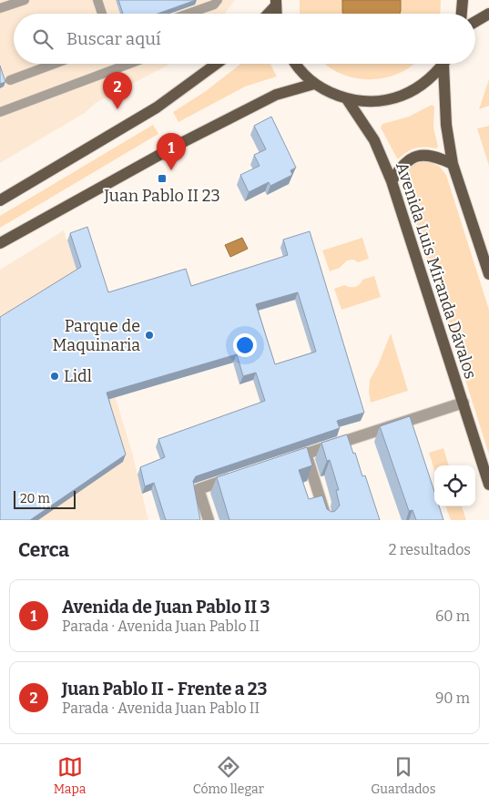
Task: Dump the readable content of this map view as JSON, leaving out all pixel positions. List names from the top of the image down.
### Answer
{
  "streets": {
    "main road": ["Avenida Luis Miranda Dávalos"]
  },
  "places": {
    "transit": ["Juan Pablo II 23"],
    "other": ["Parque de Maquinaria", "Lidl"]
  },
  "scale_bar": "20 m",
  "page": {
    "search": "Buscar aquí",
    "pins": ["2", "1"],
    "scale": "20 m",
    "heading": ["Cerca", "2 resultados"],
    "list": [
      {
        "mark": "1",
        "name": "Avenida de Juan Pablo II 3",
        "note": "Parada · Avenida Juan Pablo II",
        "value": "60 m"
      },
      {
        "mark": "2",
        "name": "Juan Pablo II - Frente a 23",
        "note": "Parada · Avenida Juan Pablo II",
        "value": "90 m"
      }
    ],
    "nav": ["Mapa", "Cómo llegar", "Guardados"]
  }
}
